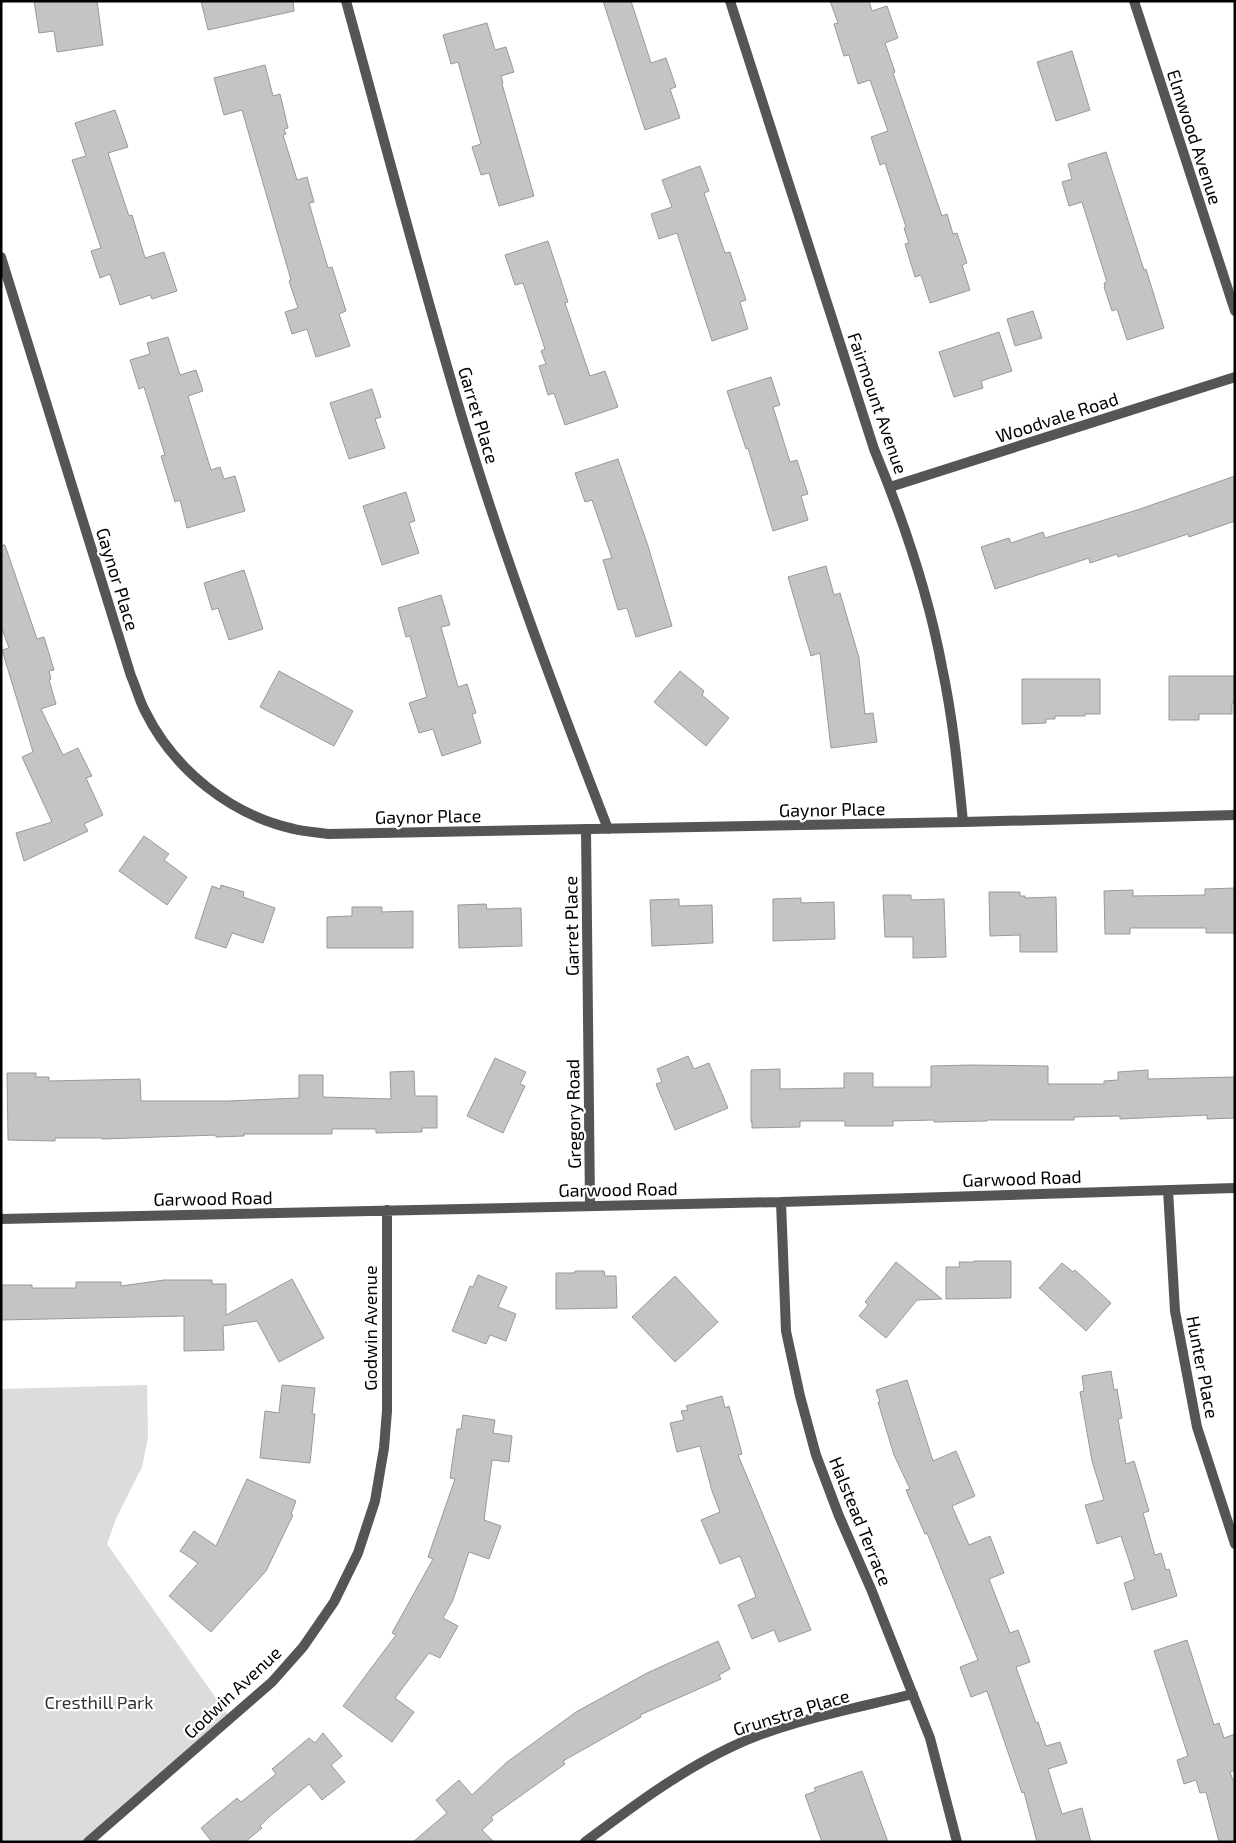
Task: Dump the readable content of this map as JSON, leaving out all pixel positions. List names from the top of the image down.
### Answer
{
  "streets": {
    "street": [
      "Elmwood Avenue",
      "Fairmount Avenue",
      "Garret Place",
      "Woodvale Road",
      "Gaynor Place",
      "Gregory Road",
      "Garwood Road",
      "Godwin Avenue",
      "Hunter Place",
      "Halstead Terrace",
      "Grunstra Place"
    ]
  },
  "crossings": [
    ["Fairmount Avenue", "Woodvale Road"],
    ["Fairmount Avenue", "Gaynor Place"],
    ["Garret Place", "Gaynor Place"],
    ["Garret Place", "Gregory Road"],
    ["Gregory Road", "Garwood Road"],
    ["Garwood Road", "Godwin Avenue"],
    ["Garwood Road", "Hunter Place"],
    ["Garwood Road", "Halstead Terrace"],
    ["Halstead Terrace", "Grunstra Place"]
  ],
  "parks": ["Cresthill Park"]
}
